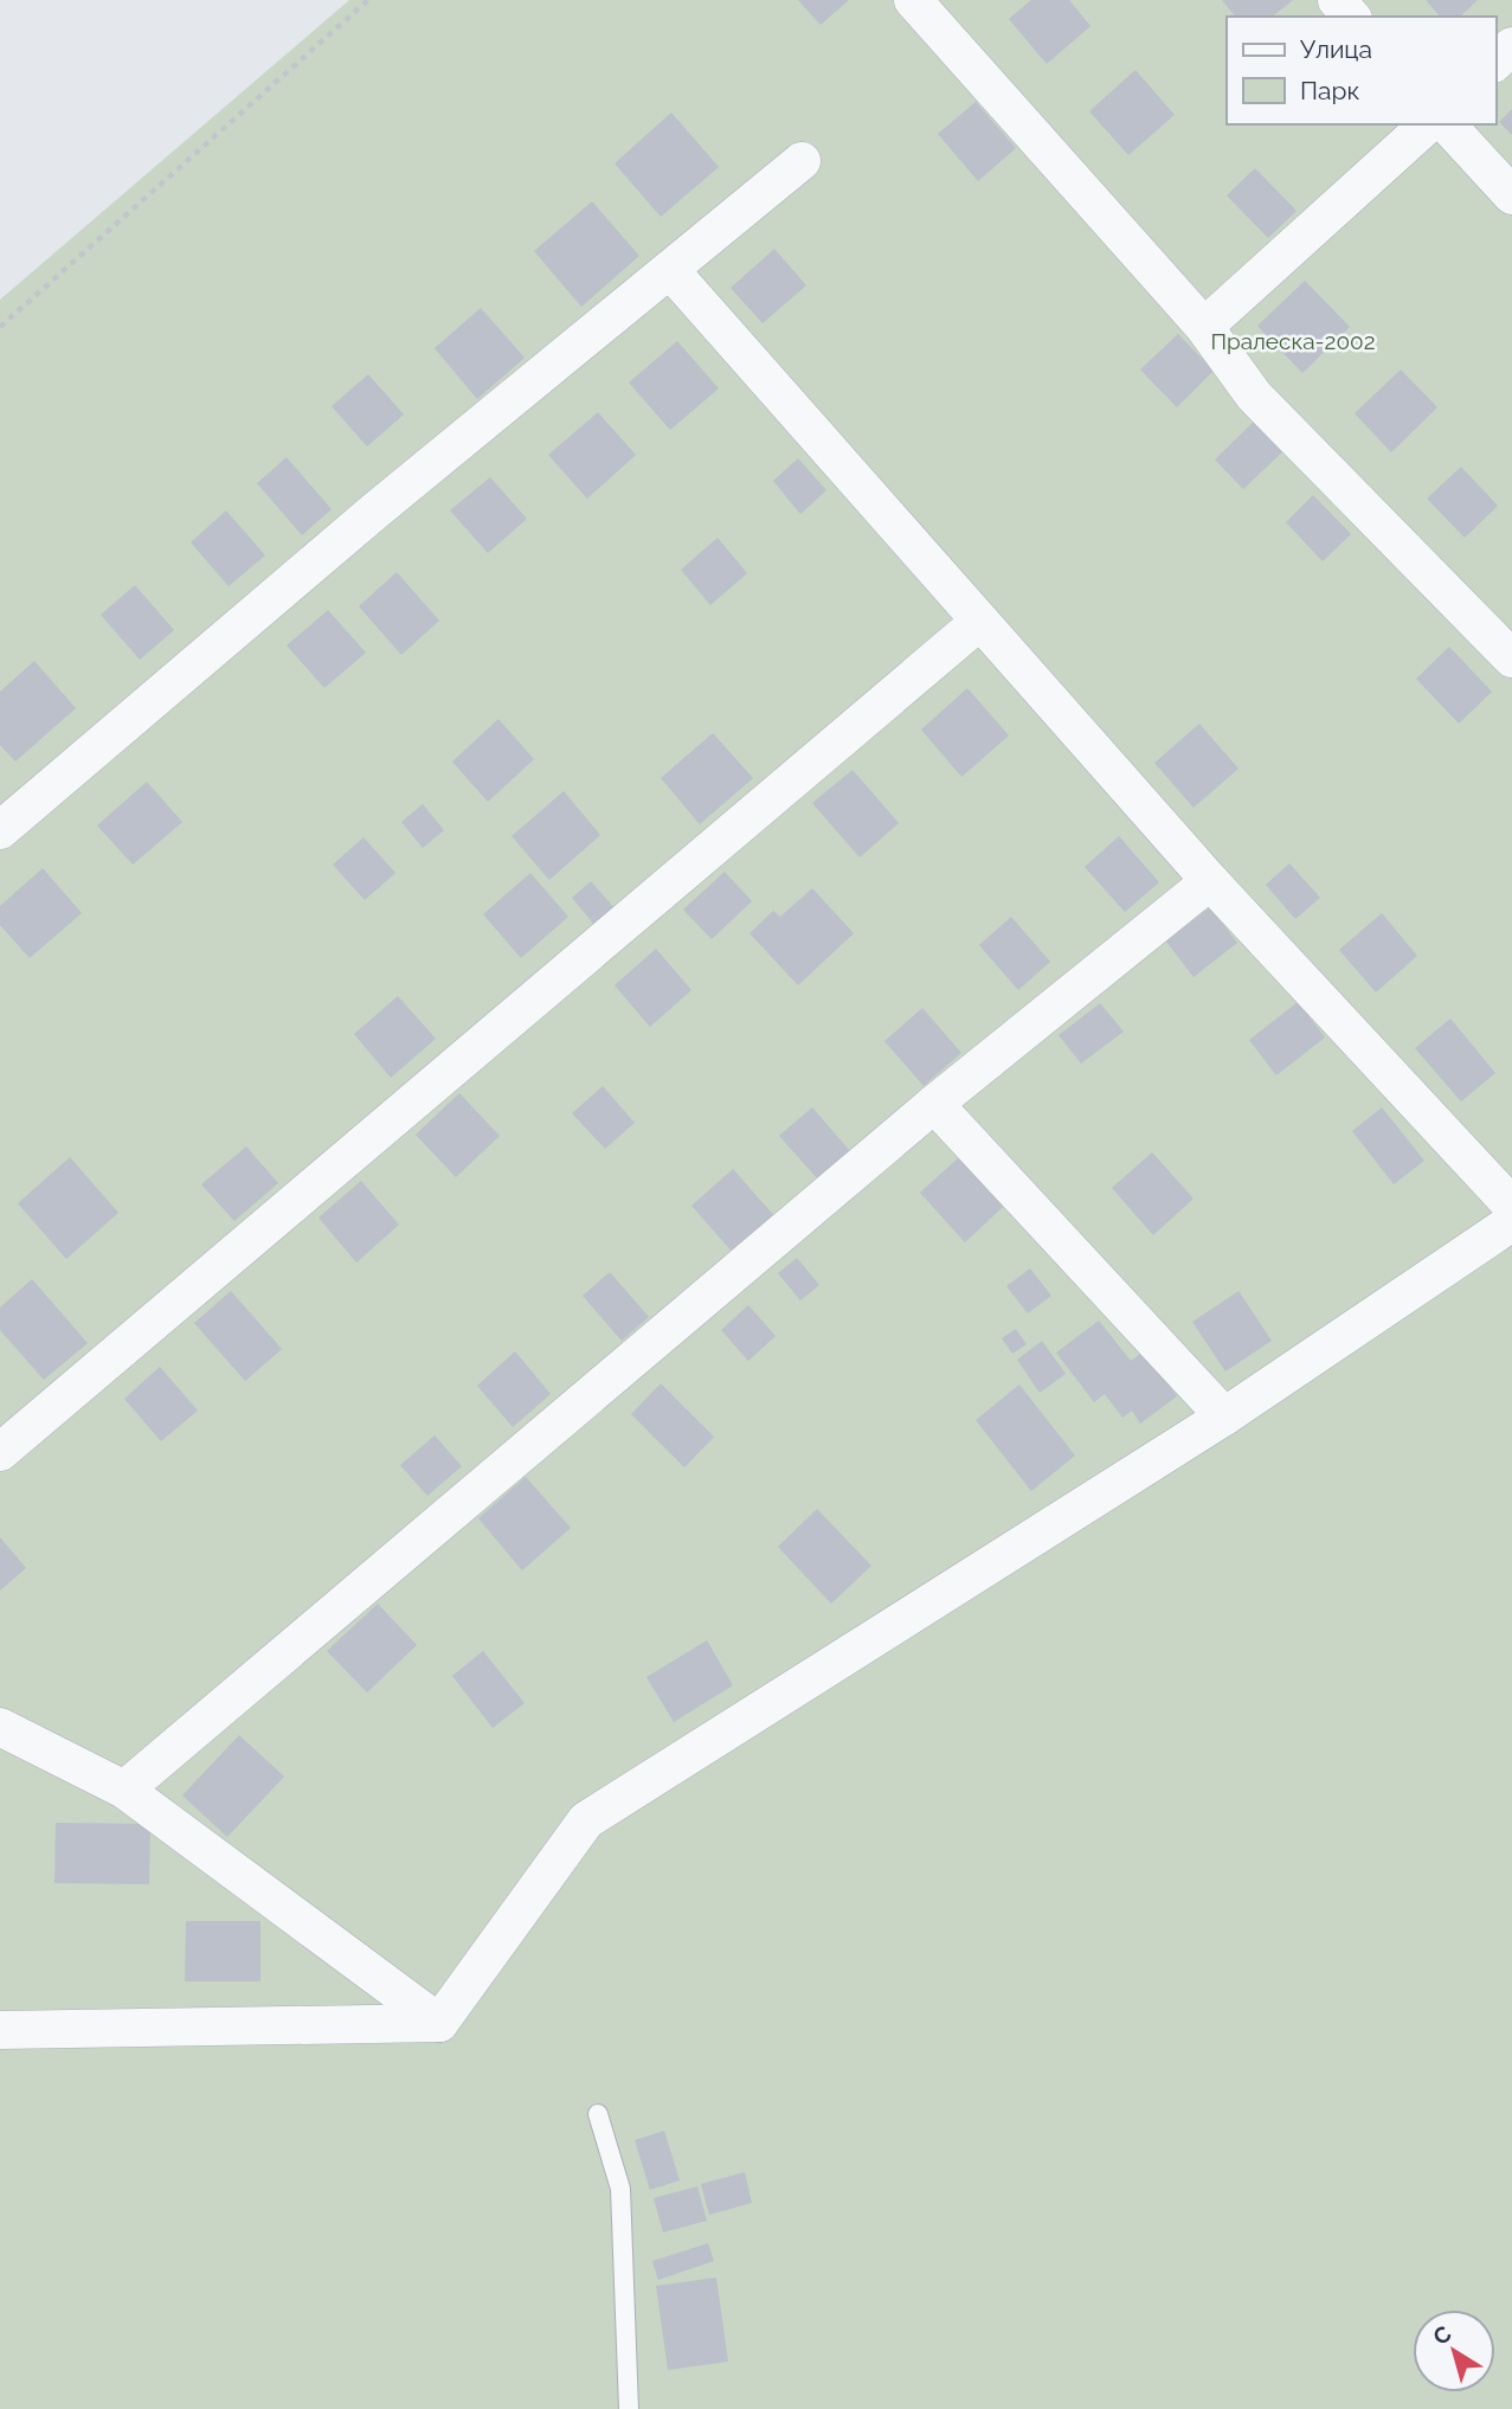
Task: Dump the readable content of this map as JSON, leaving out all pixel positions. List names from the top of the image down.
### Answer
{
  "parks": ["Пралеска-2002"],
  "legend": ["Улица", "Парк"],
  "north": "top left"
}
